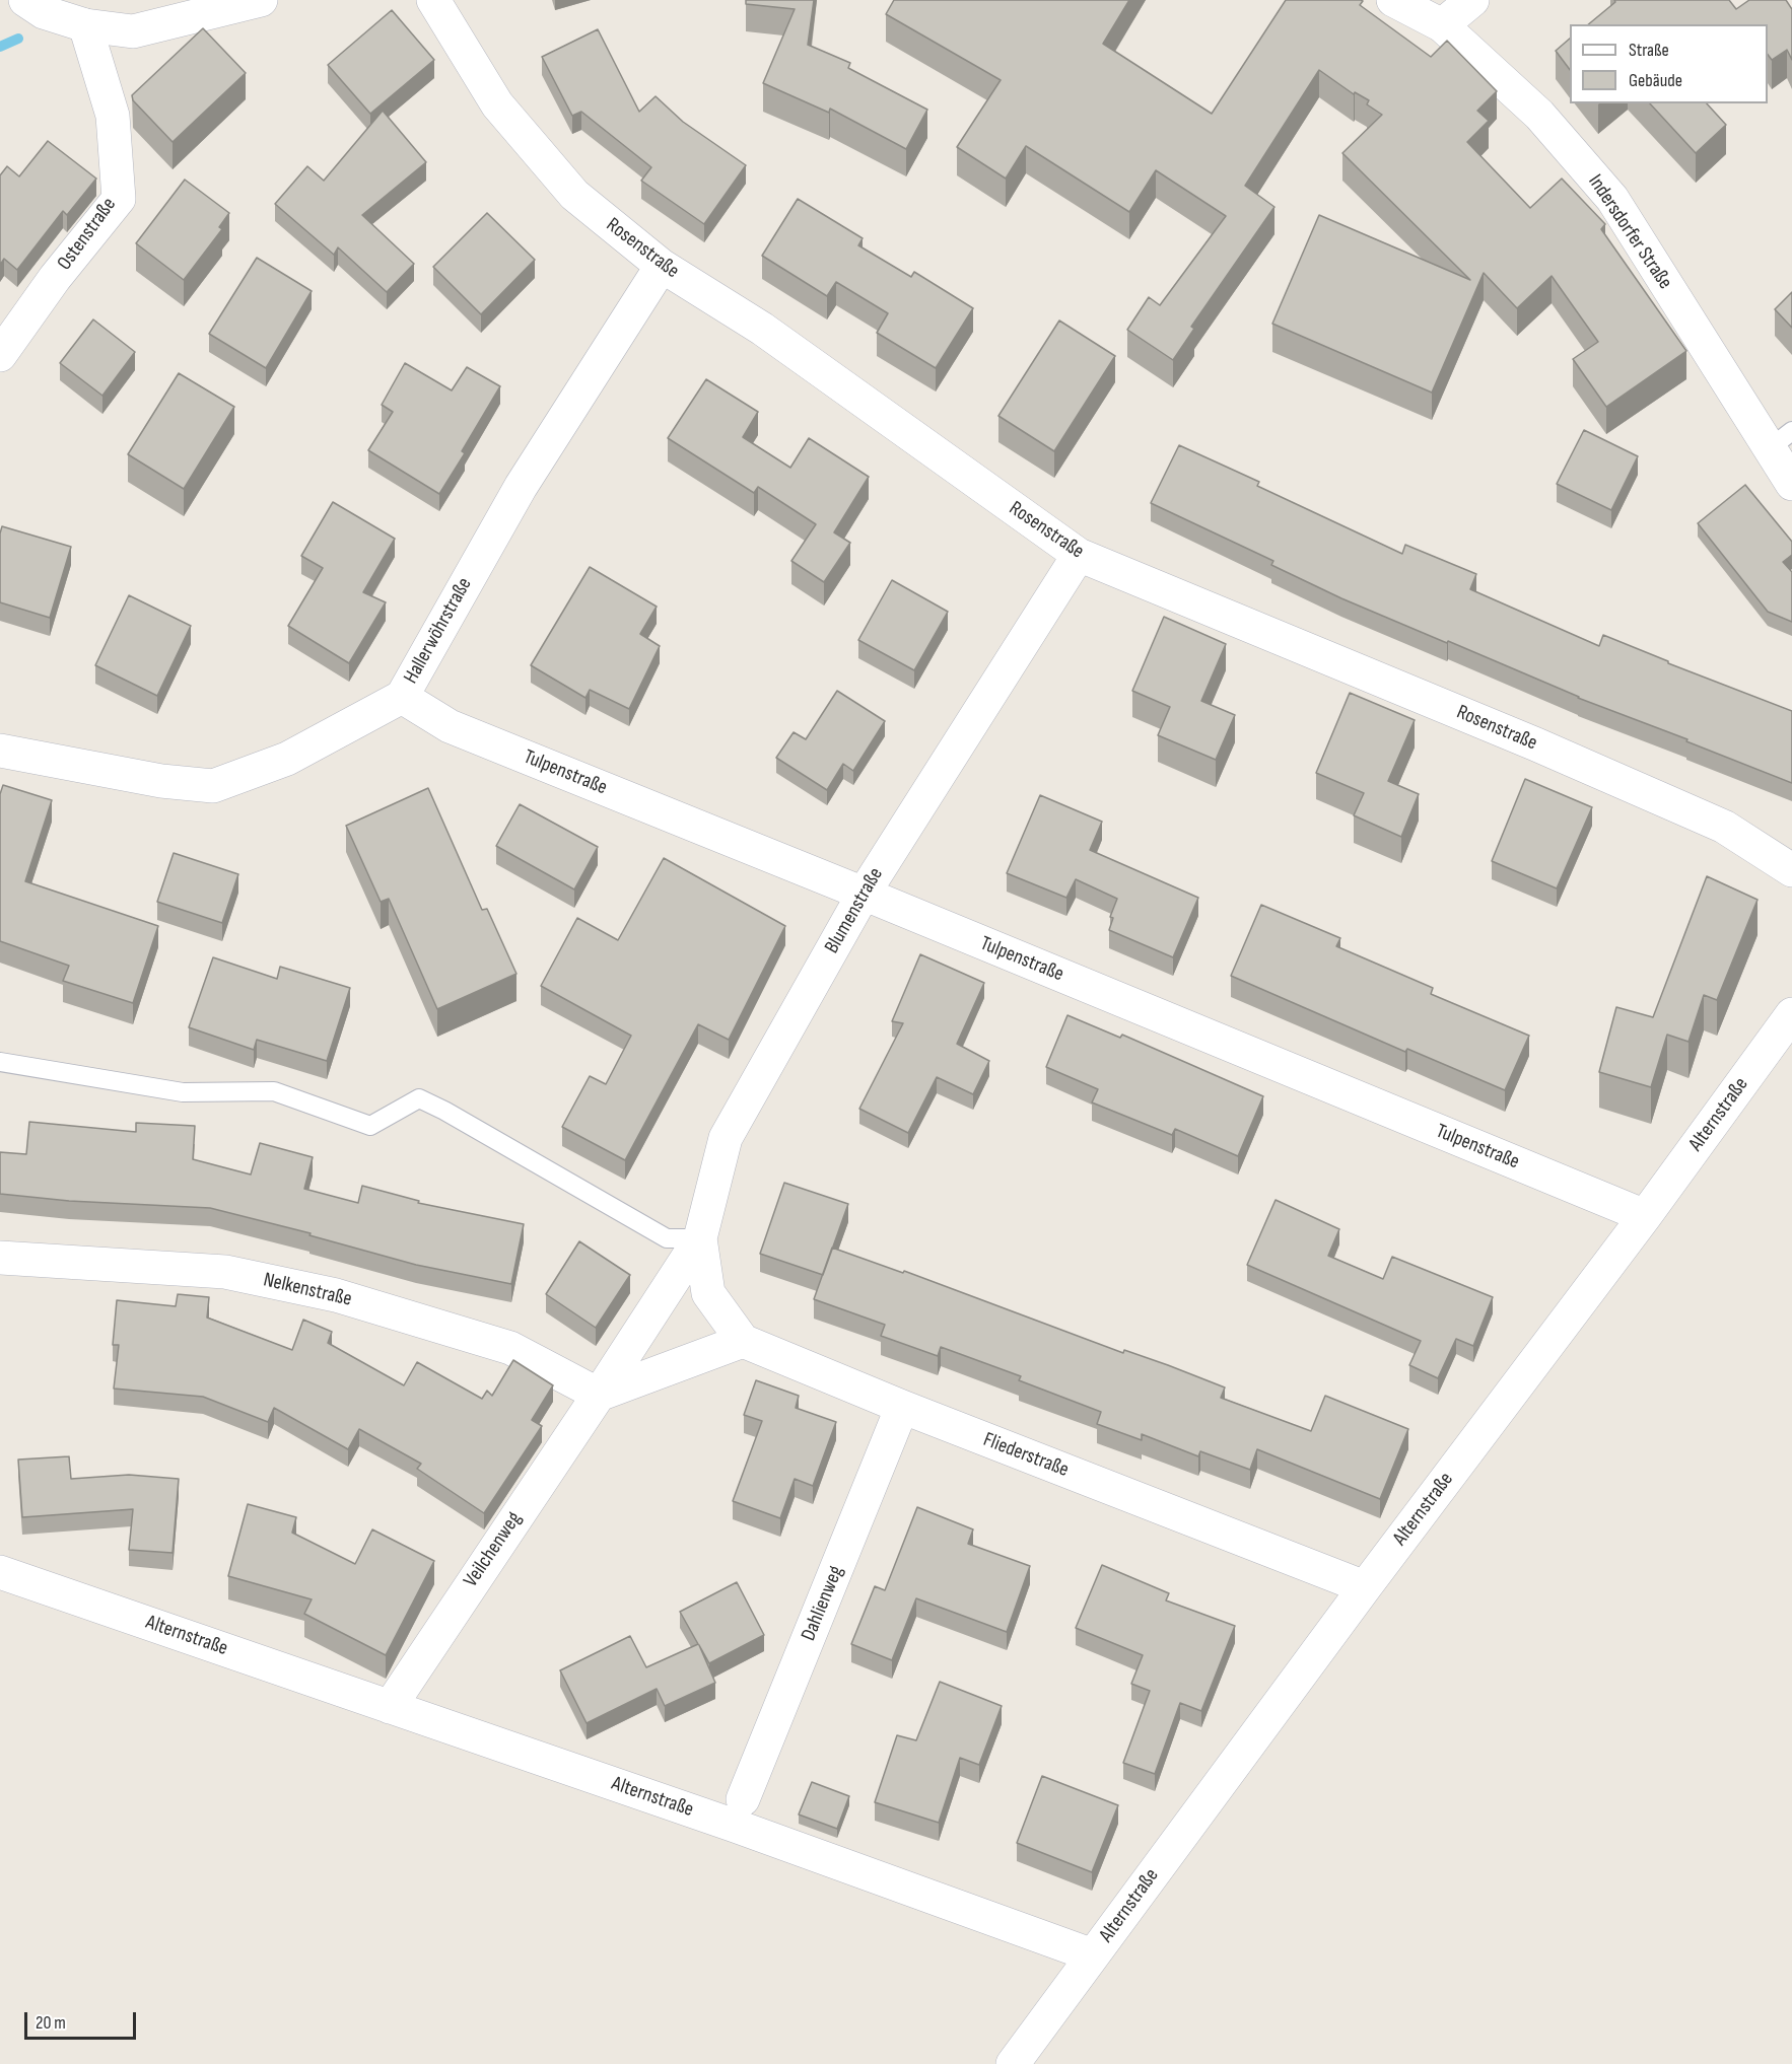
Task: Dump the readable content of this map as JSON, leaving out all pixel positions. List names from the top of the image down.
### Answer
{
  "streets": {
    "street": [
      "Indersdorfer Straße",
      "Ostenstraße",
      "Rosenstraße",
      "Hallerwöhrstraße",
      "Tulpenstraße",
      "Blumenstraße",
      "Alternstraße",
      "Nelkenstraße",
      "Fliederstraße",
      "Veilchenweg",
      "Dahlienweg"
    ]
  },
  "crossings": [
    ["Rosenstraße", "Hallerwöhrstraße"],
    ["Rosenstraße", "Blumenstraße"],
    ["Hallerwöhrstraße", "Tulpenstraße"],
    ["Tulpenstraße", "Blumenstraße"],
    ["Tulpenstraße", "Alternstraße"],
    ["Blumenstraße", "Fliederstraße"],
    ["Blumenstraße", "Veilchenweg"],
    ["Alternstraße", "Fliederstraße"],
    ["Alternstraße", "Veilchenweg"],
    ["Nelkenstraße", "Veilchenweg"],
    ["Fliederstraße", "Dahlienweg"]
  ],
  "legend": ["Straße", "Gebäude"],
  "scale_bar": "20 m"
}
